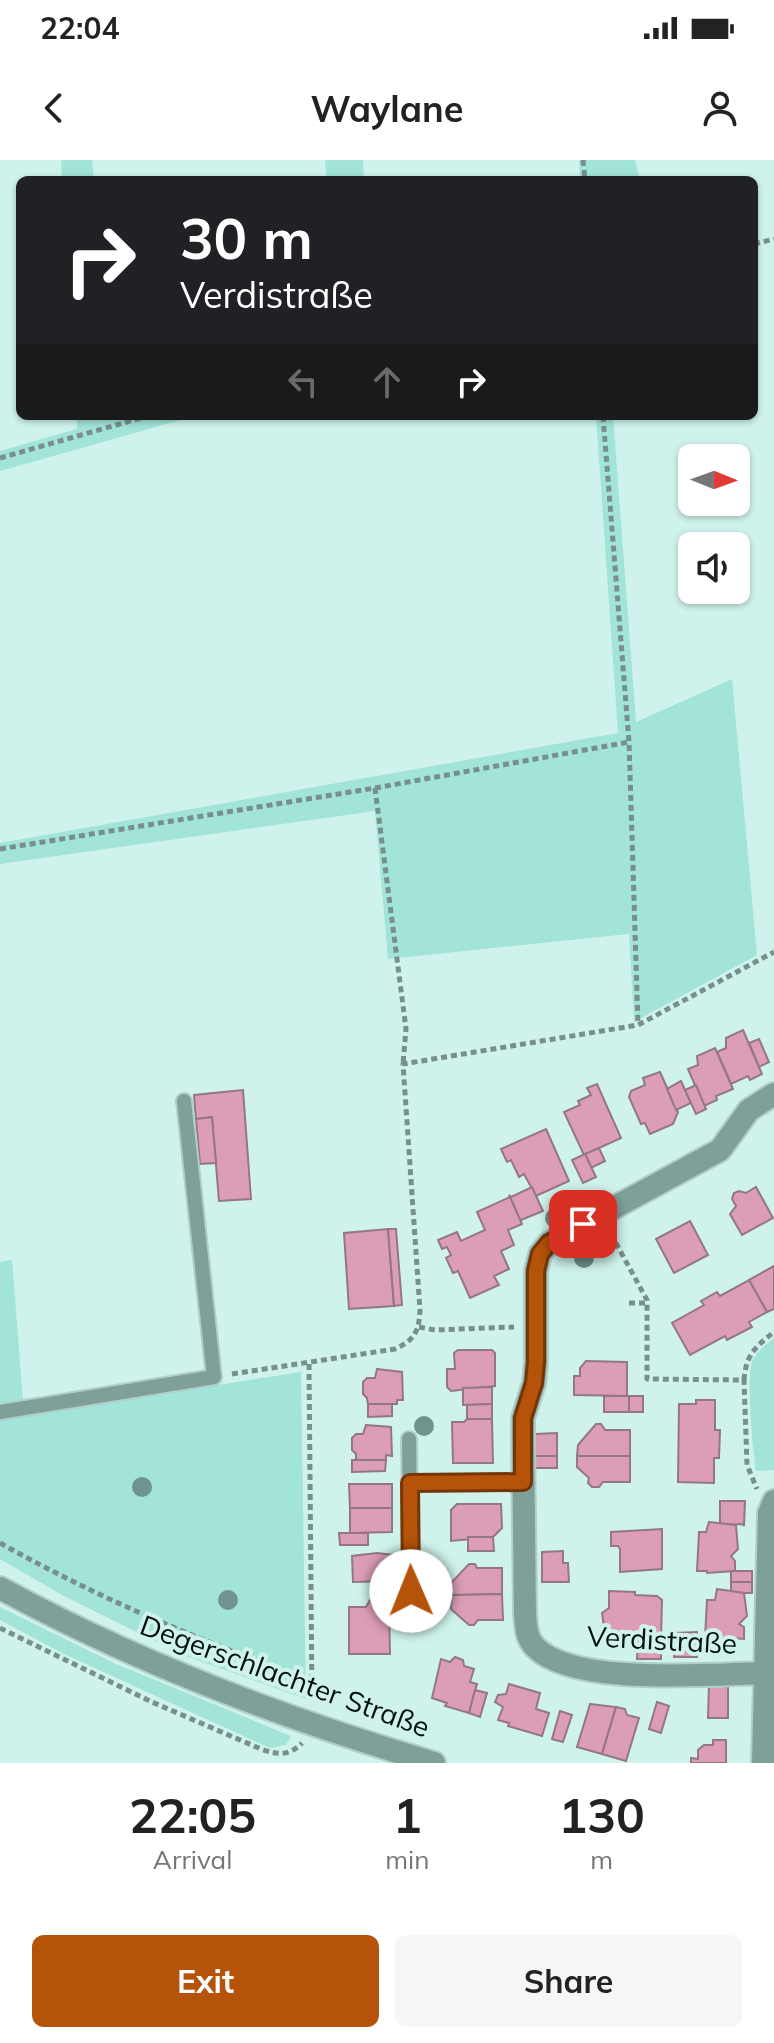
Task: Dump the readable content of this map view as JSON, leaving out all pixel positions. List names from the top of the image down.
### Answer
{
  "streets": {
    "street": ["Verdistraße", "Degerschlachter Straße"]
  },
  "north": "right",
  "page": {
    "status": "22:04",
    "header": "Waylane",
    "turn": ["30 m", "Verdistraße"],
    "eta": [
      "22:05",
      "Arrival",
      "1",
      "min",
      "130",
      "m"
    ],
    "buttons": ["Exit", "Share"]
  }
}
